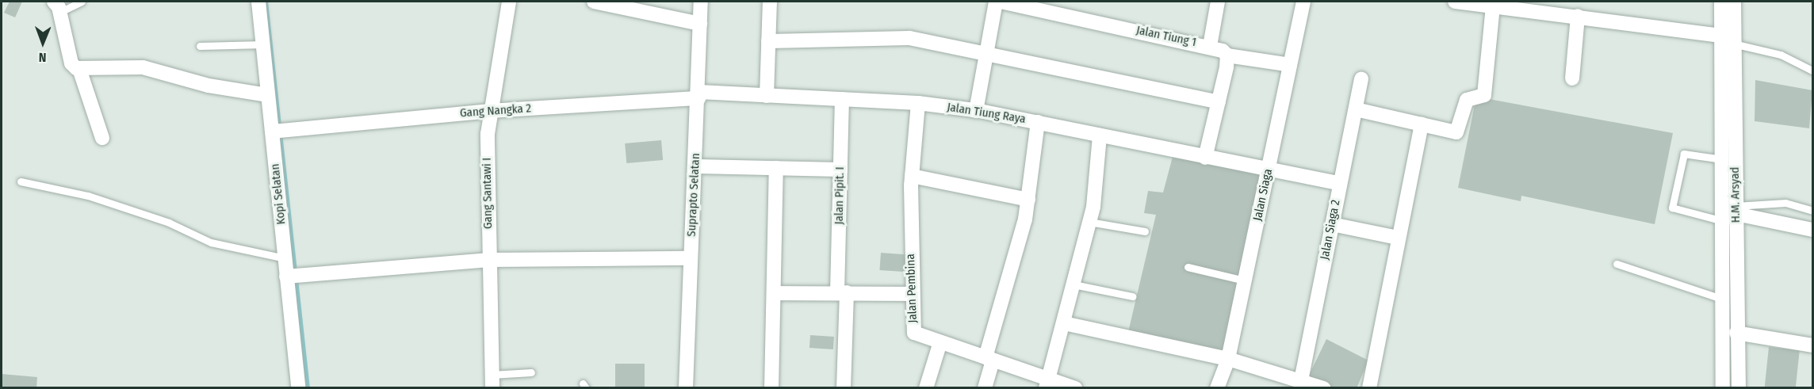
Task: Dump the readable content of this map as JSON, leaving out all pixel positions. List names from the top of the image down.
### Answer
{
  "streets": {
    "street": [
      "Jalan Tiung 1",
      "Gang Nangka 2",
      "Jalan Tiung Raya",
      "Gang Santawi I",
      "Kopi Selatan",
      "Suprapto Selatan",
      "Jalan Siaga",
      "H.M. Arsyad",
      "Jalan Pipit. I",
      "Jalan Siaga 2",
      "Jalan Pembina"
    ]
  },
  "crossings": [
    ["Jalan Tiung 1", "Jalan Siaga"],
    ["Gang Nangka 2", "Jalan Tiung Raya"],
    ["Gang Nangka 2", "Gang Santawi I"],
    ["Gang Nangka 2", "Kopi Selatan"],
    ["Gang Nangka 2", "Suprapto Selatan"],
    ["Jalan Tiung Raya", "Suprapto Selatan"],
    ["Jalan Tiung Raya", "Jalan Siaga"],
    ["Jalan Tiung Raya", "Jalan Pipit. I"],
    ["Jalan Tiung Raya", "Jalan Siaga 2"],
    ["Jalan Tiung Raya", "Jalan Pembina"]
  ],
  "north": "bottom"
}
